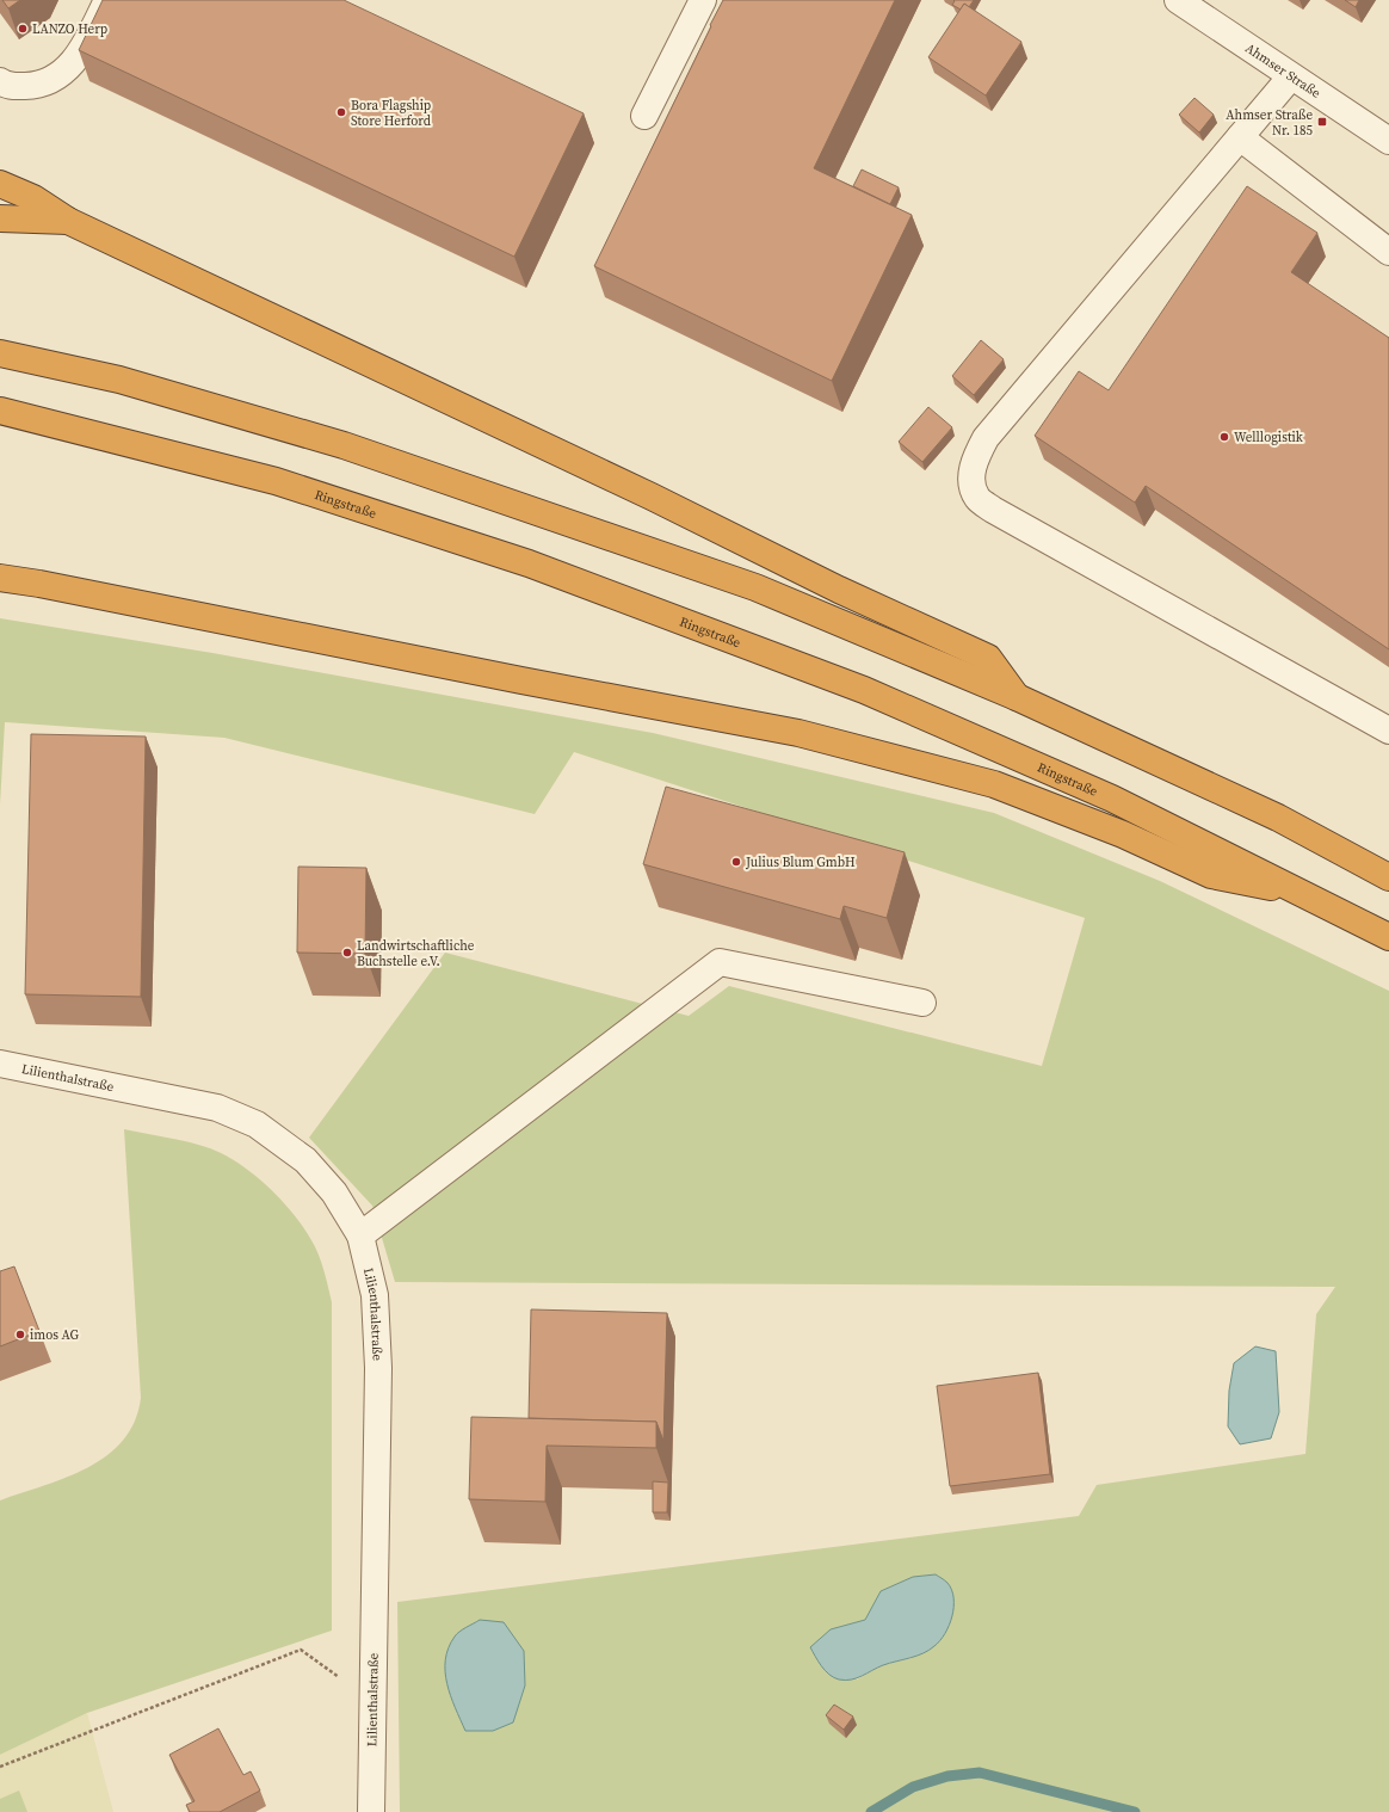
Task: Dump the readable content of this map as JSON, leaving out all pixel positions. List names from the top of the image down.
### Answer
{
  "streets": {
    "highway": ["Ringstraße"],
    "street": ["Ahmser Straße", "Lilienthalstraße"]
  },
  "places": {
    "other": [
      "LANZO Herp",
      "Bora Flagship Store Herford",
      "Welllogistik",
      "Julius Blum GmbH",
      "Landwirtschaftliche Buchstelle e.V.",
      "imos AG"
    ],
    "transit": ["Ahmser Straße Nr. 185"]
  }
}
